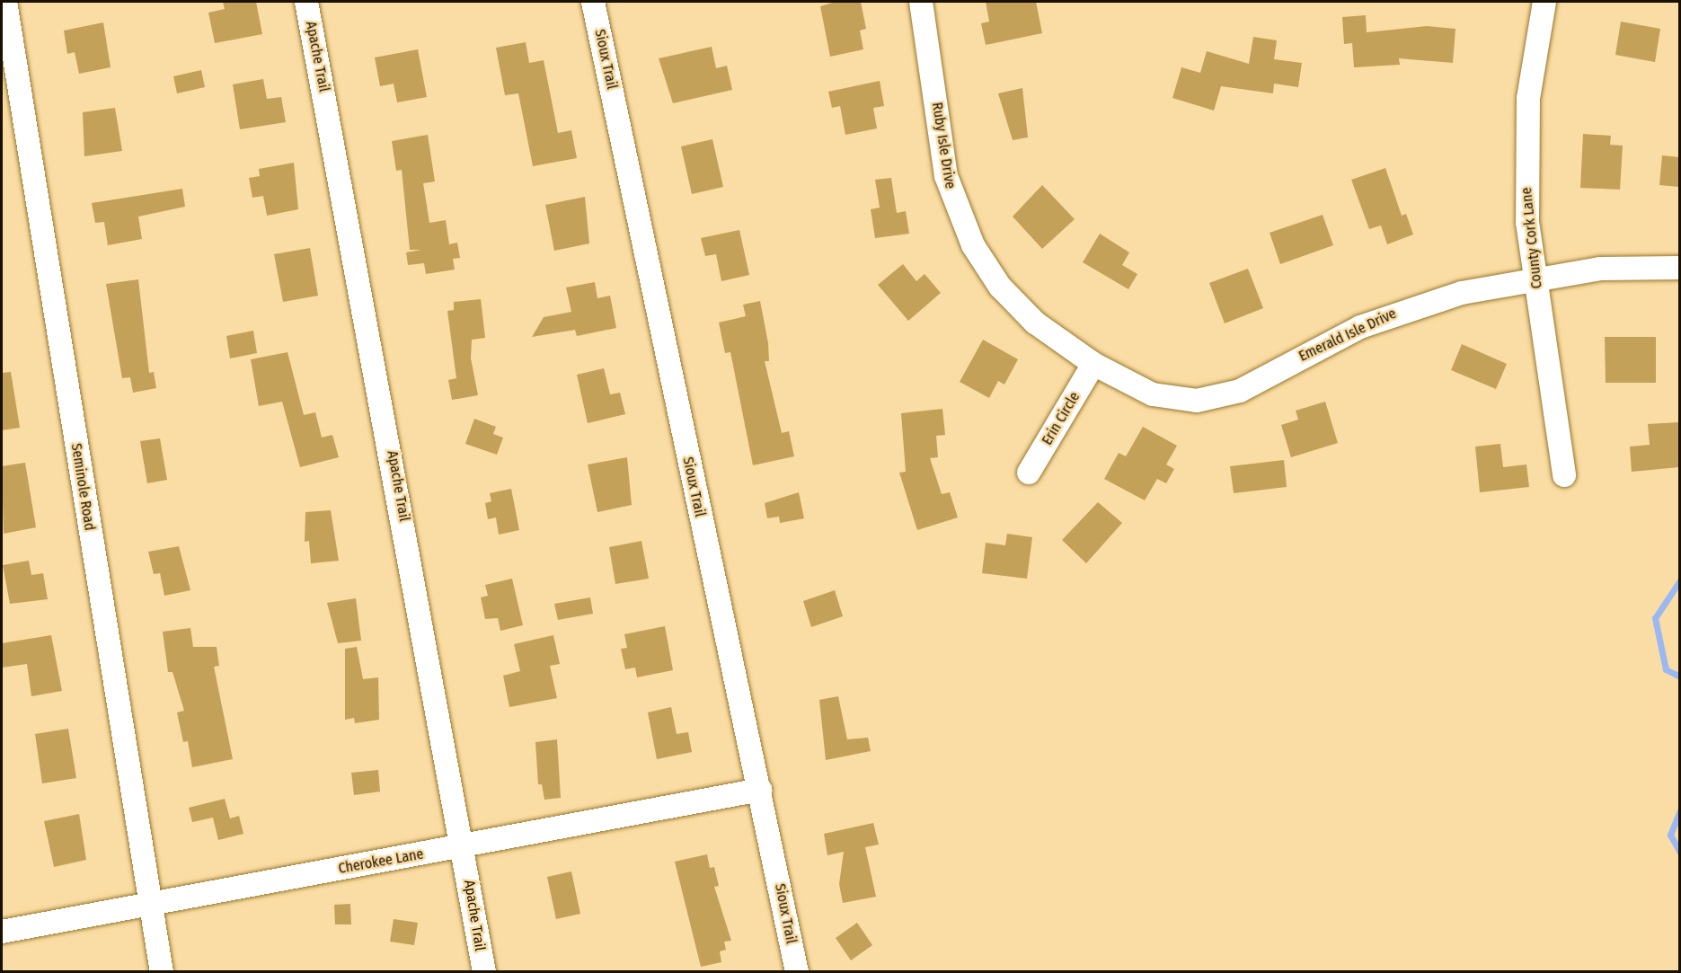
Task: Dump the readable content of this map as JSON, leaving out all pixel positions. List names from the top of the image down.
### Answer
{
  "streets": {
    "street": [
      "Apache Trail",
      "Sioux Trail",
      "Ruby Isle Drive",
      "County Cork Lane",
      "Emerald Isle Drive",
      "Erin Circle",
      "Seminole Road",
      "Cherokee Lane"
    ]
  },
  "crossings": [
    ["Apache Trail", "Cherokee Lane"],
    ["Sioux Trail", "Cherokee Lane"],
    ["Ruby Isle Drive", "Emerald Isle Drive"],
    ["Ruby Isle Drive", "Erin Circle"],
    ["County Cork Lane", "Emerald Isle Drive"],
    ["Emerald Isle Drive", "Erin Circle"],
    ["Seminole Road", "Cherokee Lane"]
  ]
}
